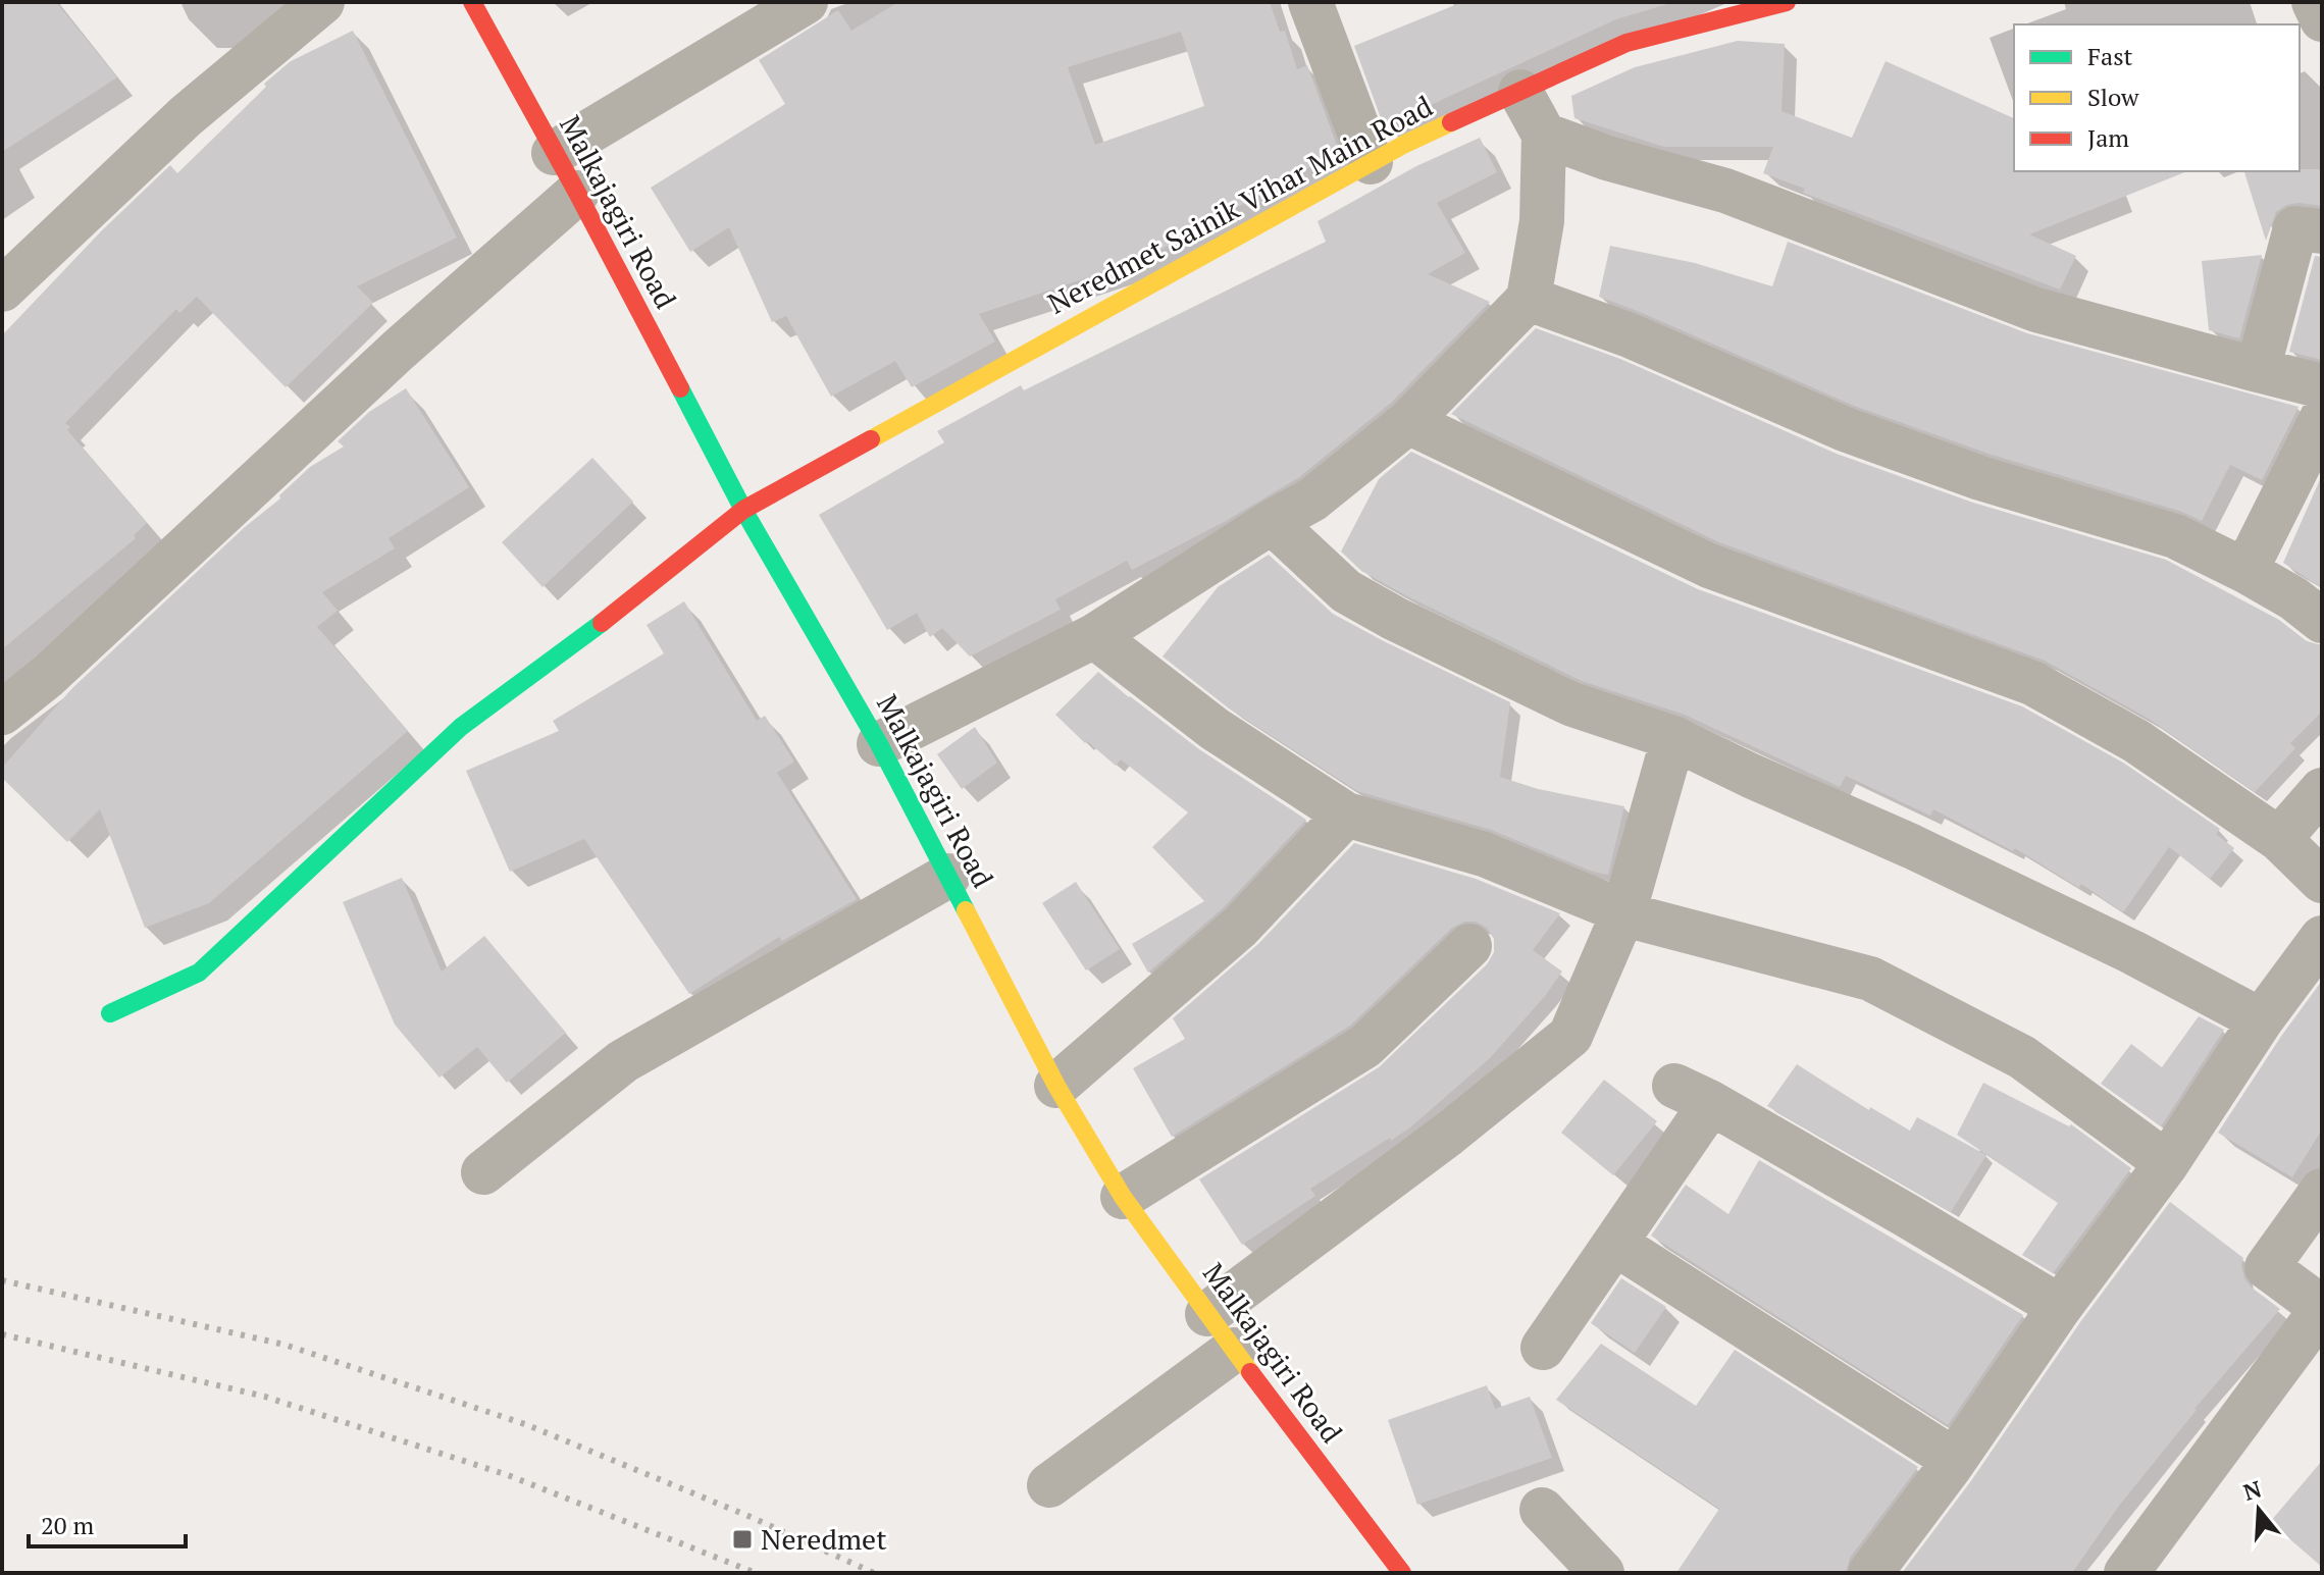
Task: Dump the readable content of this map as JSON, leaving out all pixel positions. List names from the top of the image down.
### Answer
{
  "streets": {
    "street": ["Neredmet Sainik Vihar Main Road", "Malkajagiri Road"]
  },
  "crossings": [
    ["Neredmet Sainik Vihar Main Road", "Malkajagiri Road"]
  ],
  "places": {
    "transit": ["Neredmet"]
  },
  "legend": ["Fast", "Slow", "Jam"],
  "scale_bar": "20 m",
  "north": "top"
}
